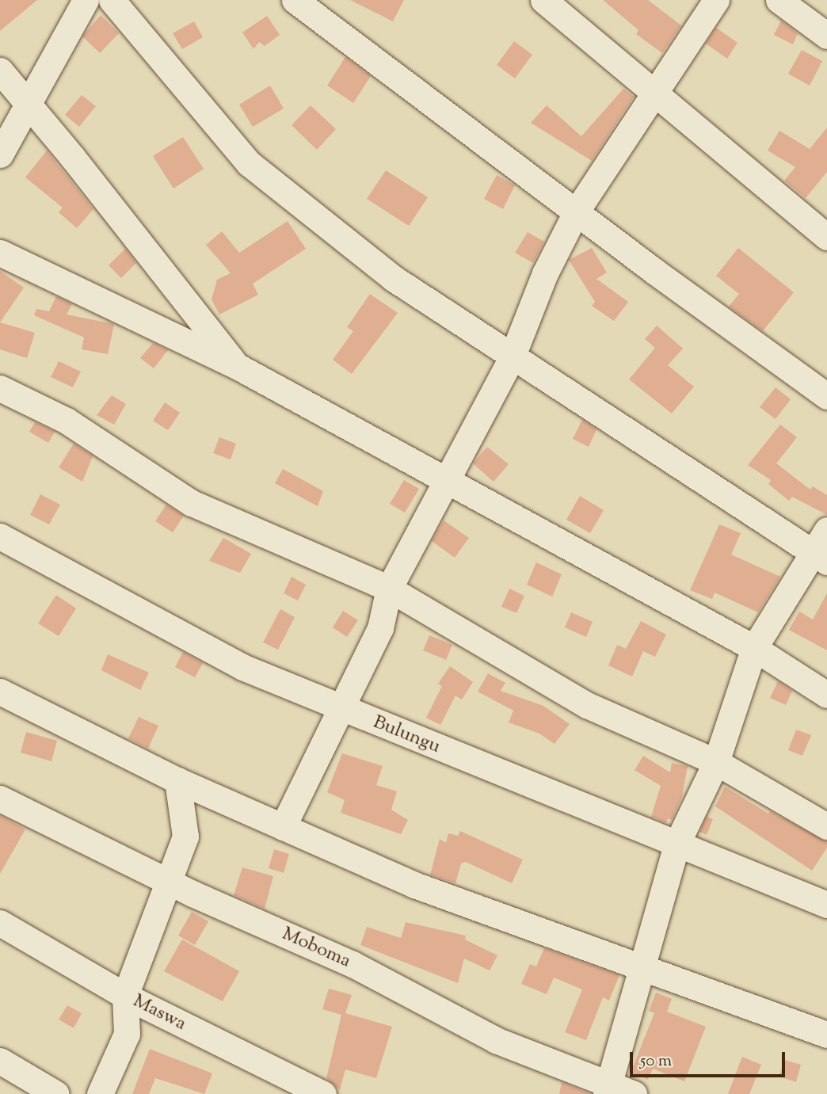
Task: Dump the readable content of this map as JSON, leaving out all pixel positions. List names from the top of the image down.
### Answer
{
  "streets": {
    "street": ["Bulungu", "Moboma", "Maswa"]
  },
  "scale_bar": "50 m"
}
